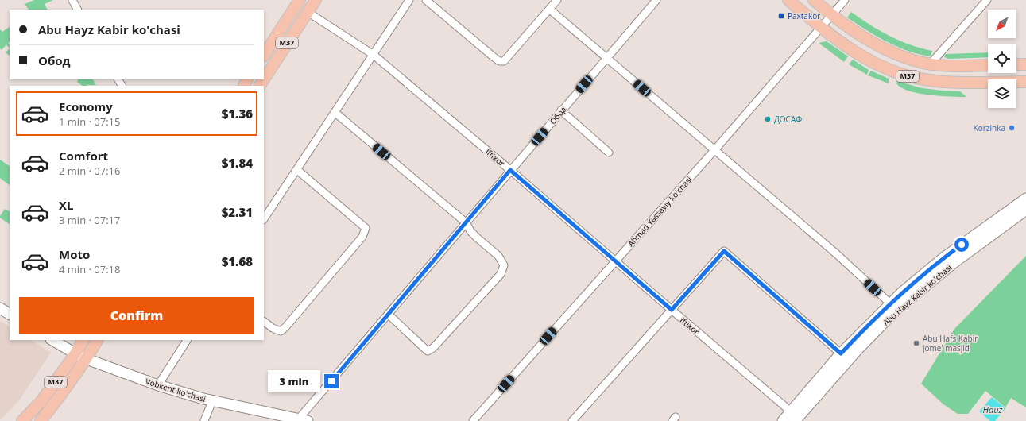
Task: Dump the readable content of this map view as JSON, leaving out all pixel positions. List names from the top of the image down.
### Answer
{
  "streets": {
    "main road": ["M37", "Abu Hayz Kabir ko'chasi", "Vobkent koʻchasi"],
    "street": ["Обод", "Iftixor", "Ahmad Yassaviy ko'chasi"]
  },
  "crossings": [
    ["M37", "Iftixor"],
    ["M37", "Ahmad Yassaviy ko'chasi"],
    ["M37", "Vobkent koʻchasi"],
    ["Обод", "Iftixor"],
    ["Обод", "Vobkent koʻchasi"],
    ["Iftixor", "Ahmad Yassaviy ko'chasi"],
    ["Iftixor", "Abu Hayz Kabir ko'chasi"]
  ],
  "water": ["Hauz"],
  "places": {
    "transit": ["Paxtakor"],
    "other": ["ДОСАФ", "Korzinka", "Abu Hafs Kabir jome' masjid"]
  },
  "north": "bottom left",
  "page": {
    "banner": ["Abu Hayz Kabir ko'chasi", "Обод"],
    "list": [
      {
        "name": "Economy",
        "note": "1 min · 07:15",
        "value": "$1.36"
      },
      {
        "name": "Comfort",
        "note": "2 min · 07:16",
        "value": "$1.84"
      },
      {
        "name": "XL",
        "note": "3 min · 07:17",
        "value": "$2.31"
      },
      {
        "name": "Moto",
        "note": "4 min · 07:18",
        "value": "$1.68"
      }
    ],
    "buttons": "Confirm",
    "bubble": "3 min"
  }
}
